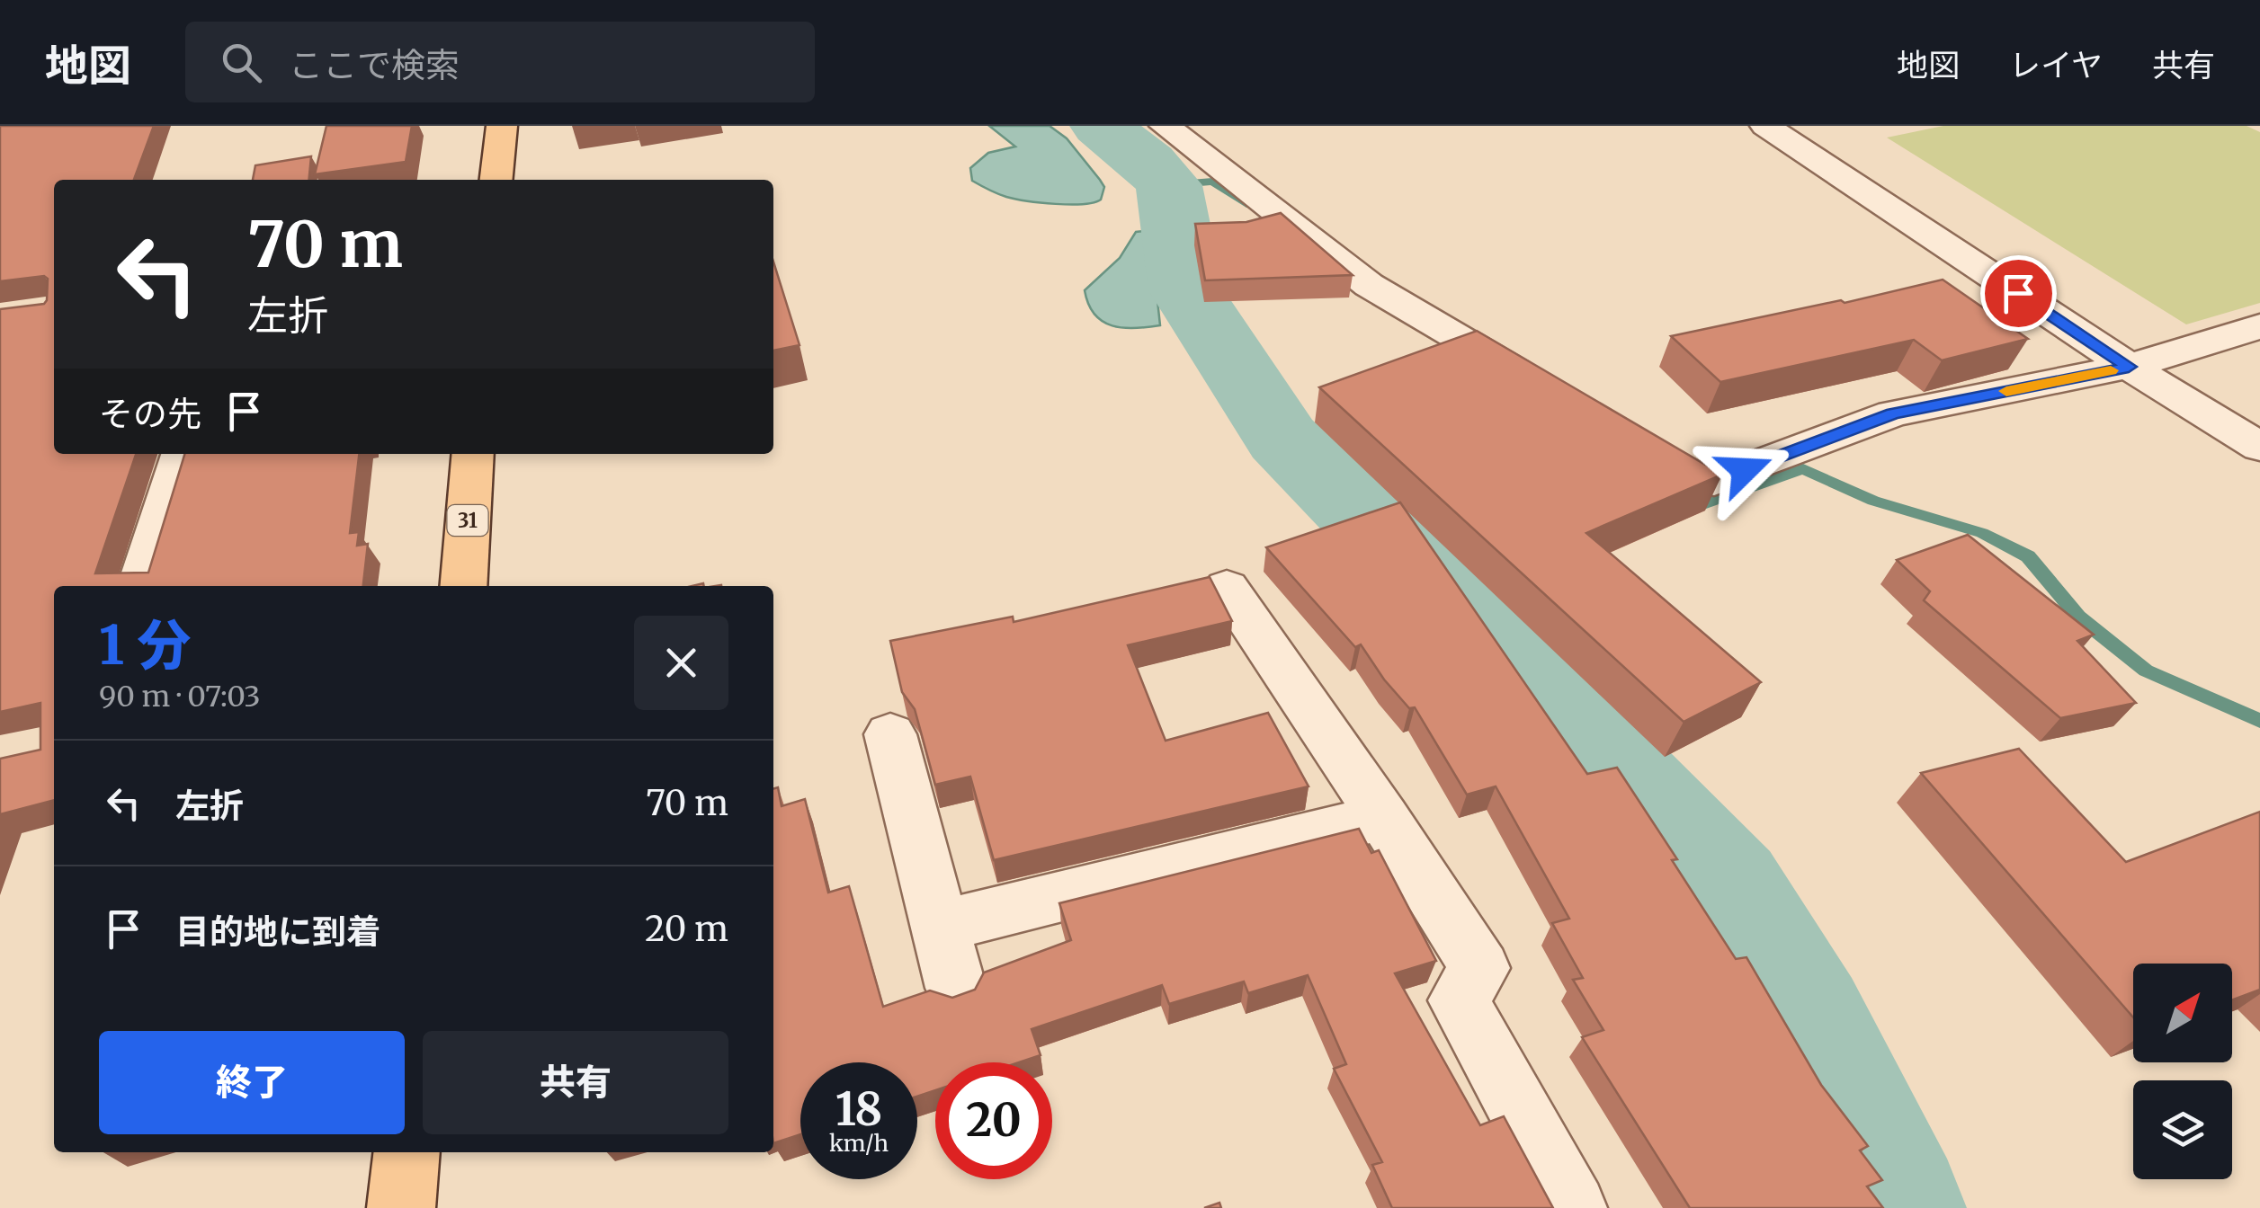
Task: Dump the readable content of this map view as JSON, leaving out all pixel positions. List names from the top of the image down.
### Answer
{
  "streets": {
    "main road": ["31"]
  },
  "north": "top right",
  "page": {
    "header": "地図",
    "search": "ここで検索",
    "nav": ["地図", "レイヤ", "共有"],
    "turn": ["70 m", "左折"],
    "then": "その先",
    "heading": ["1 分", "90 m · 07:03"],
    "list": [
      {
        "name": "左折",
        "value": "70 m"
      },
      {
        "name": "目的地に到着",
        "value": "20 m"
      }
    ],
    "buttons": ["終了", "共有"],
    "speed": "18 km/h",
    "limit": "20"
  }
}
